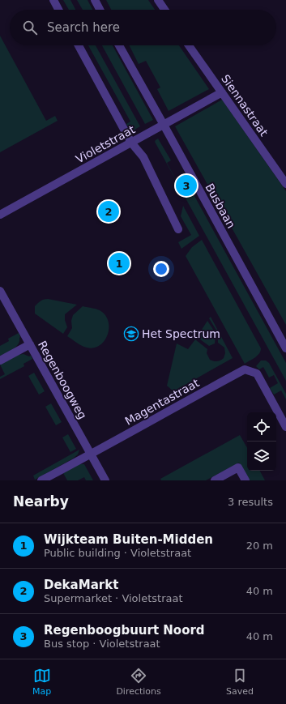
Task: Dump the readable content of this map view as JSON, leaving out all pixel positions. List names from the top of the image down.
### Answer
{
  "streets": {
    "street": [
      "Siennastraat",
      "Violetstraat",
      "Busbaan",
      "Regenboogweg",
      "Magentastraat"
    ]
  },
  "crossings": [
    ["Siennastraat", "Violetstraat"],
    ["Violetstraat", "Busbaan"],
    ["Regenboogweg", "Magentastraat"]
  ],
  "places": {
    "school or university": ["Het Spectrum"]
  },
  "page": {
    "search": "Search here",
    "pins": ["3", "2", "1"],
    "heading": ["Nearby", "3 results"],
    "list": [
      {
        "mark": "1",
        "name": "Wijkteam Buiten-Midden",
        "note": "Public building · Violetstraat",
        "value": "20 m"
      },
      {
        "mark": "2",
        "name": "DekaMarkt",
        "note": "Supermarket · Violetstraat",
        "value": "40 m"
      },
      {
        "mark": "3",
        "name": "Regenboogbuurt Noord",
        "note": "Bus stop · Violetstraat",
        "value": "40 m"
      }
    ],
    "nav": ["Map", "Directions", "Saved"]
  }
}
